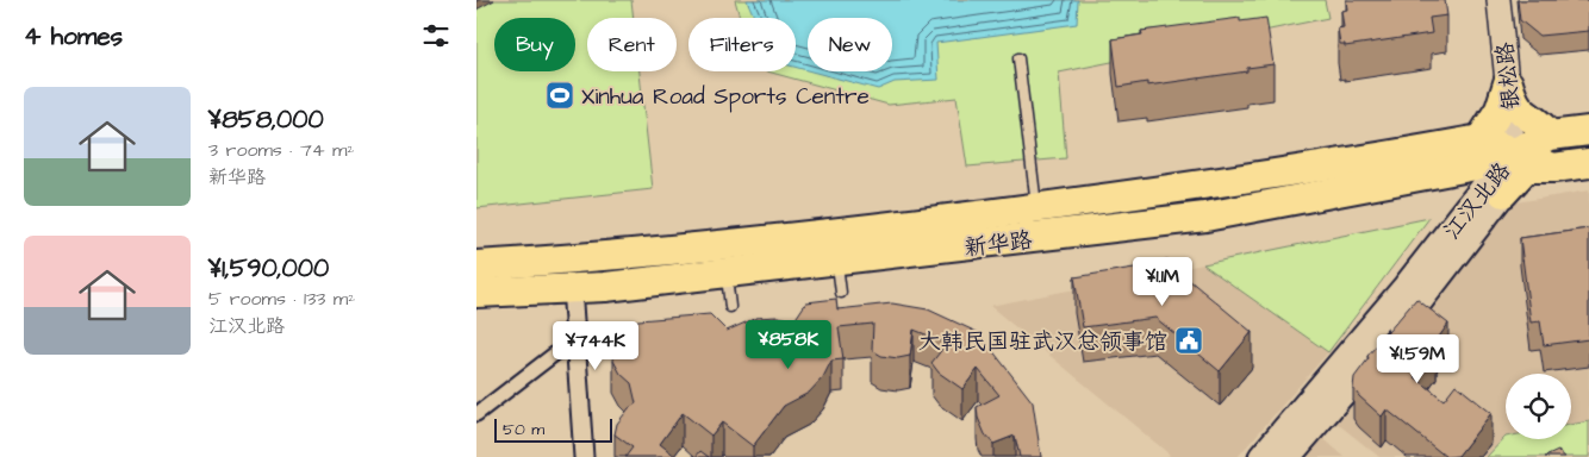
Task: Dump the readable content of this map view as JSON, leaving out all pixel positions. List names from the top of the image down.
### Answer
{
  "streets": {
    "main road": ["江汉北路", "新华路"],
    "street": ["银松路"]
  },
  "crossings": [
    ["银松路", "江汉北路"],
    ["江汉北路", "新华路"]
  ],
  "places": {
    "sports": ["Xinhua Road Sports Centre"],
    "public building": ["大韩民国驻武汉总领事馆"]
  },
  "scale_bar": "50 m",
  "page": {
    "heading": "4 homes",
    "chip": [
      "Buy",
      "Rent",
      "Filters",
      "New"
    ],
    "list": [
      {
        "name": "¥858,000",
        "note": "3 rooms · 74 m² · 新华路"
      },
      {
        "name": "¥1,590,000",
        "note": "5 rooms · 133 m² · 江汉北路"
      }
    ],
    "price": [
      "¥1.1M",
      "¥858K",
      "¥744K",
      "¥1.59M"
    ],
    "scale": "50 m"
  }
}
